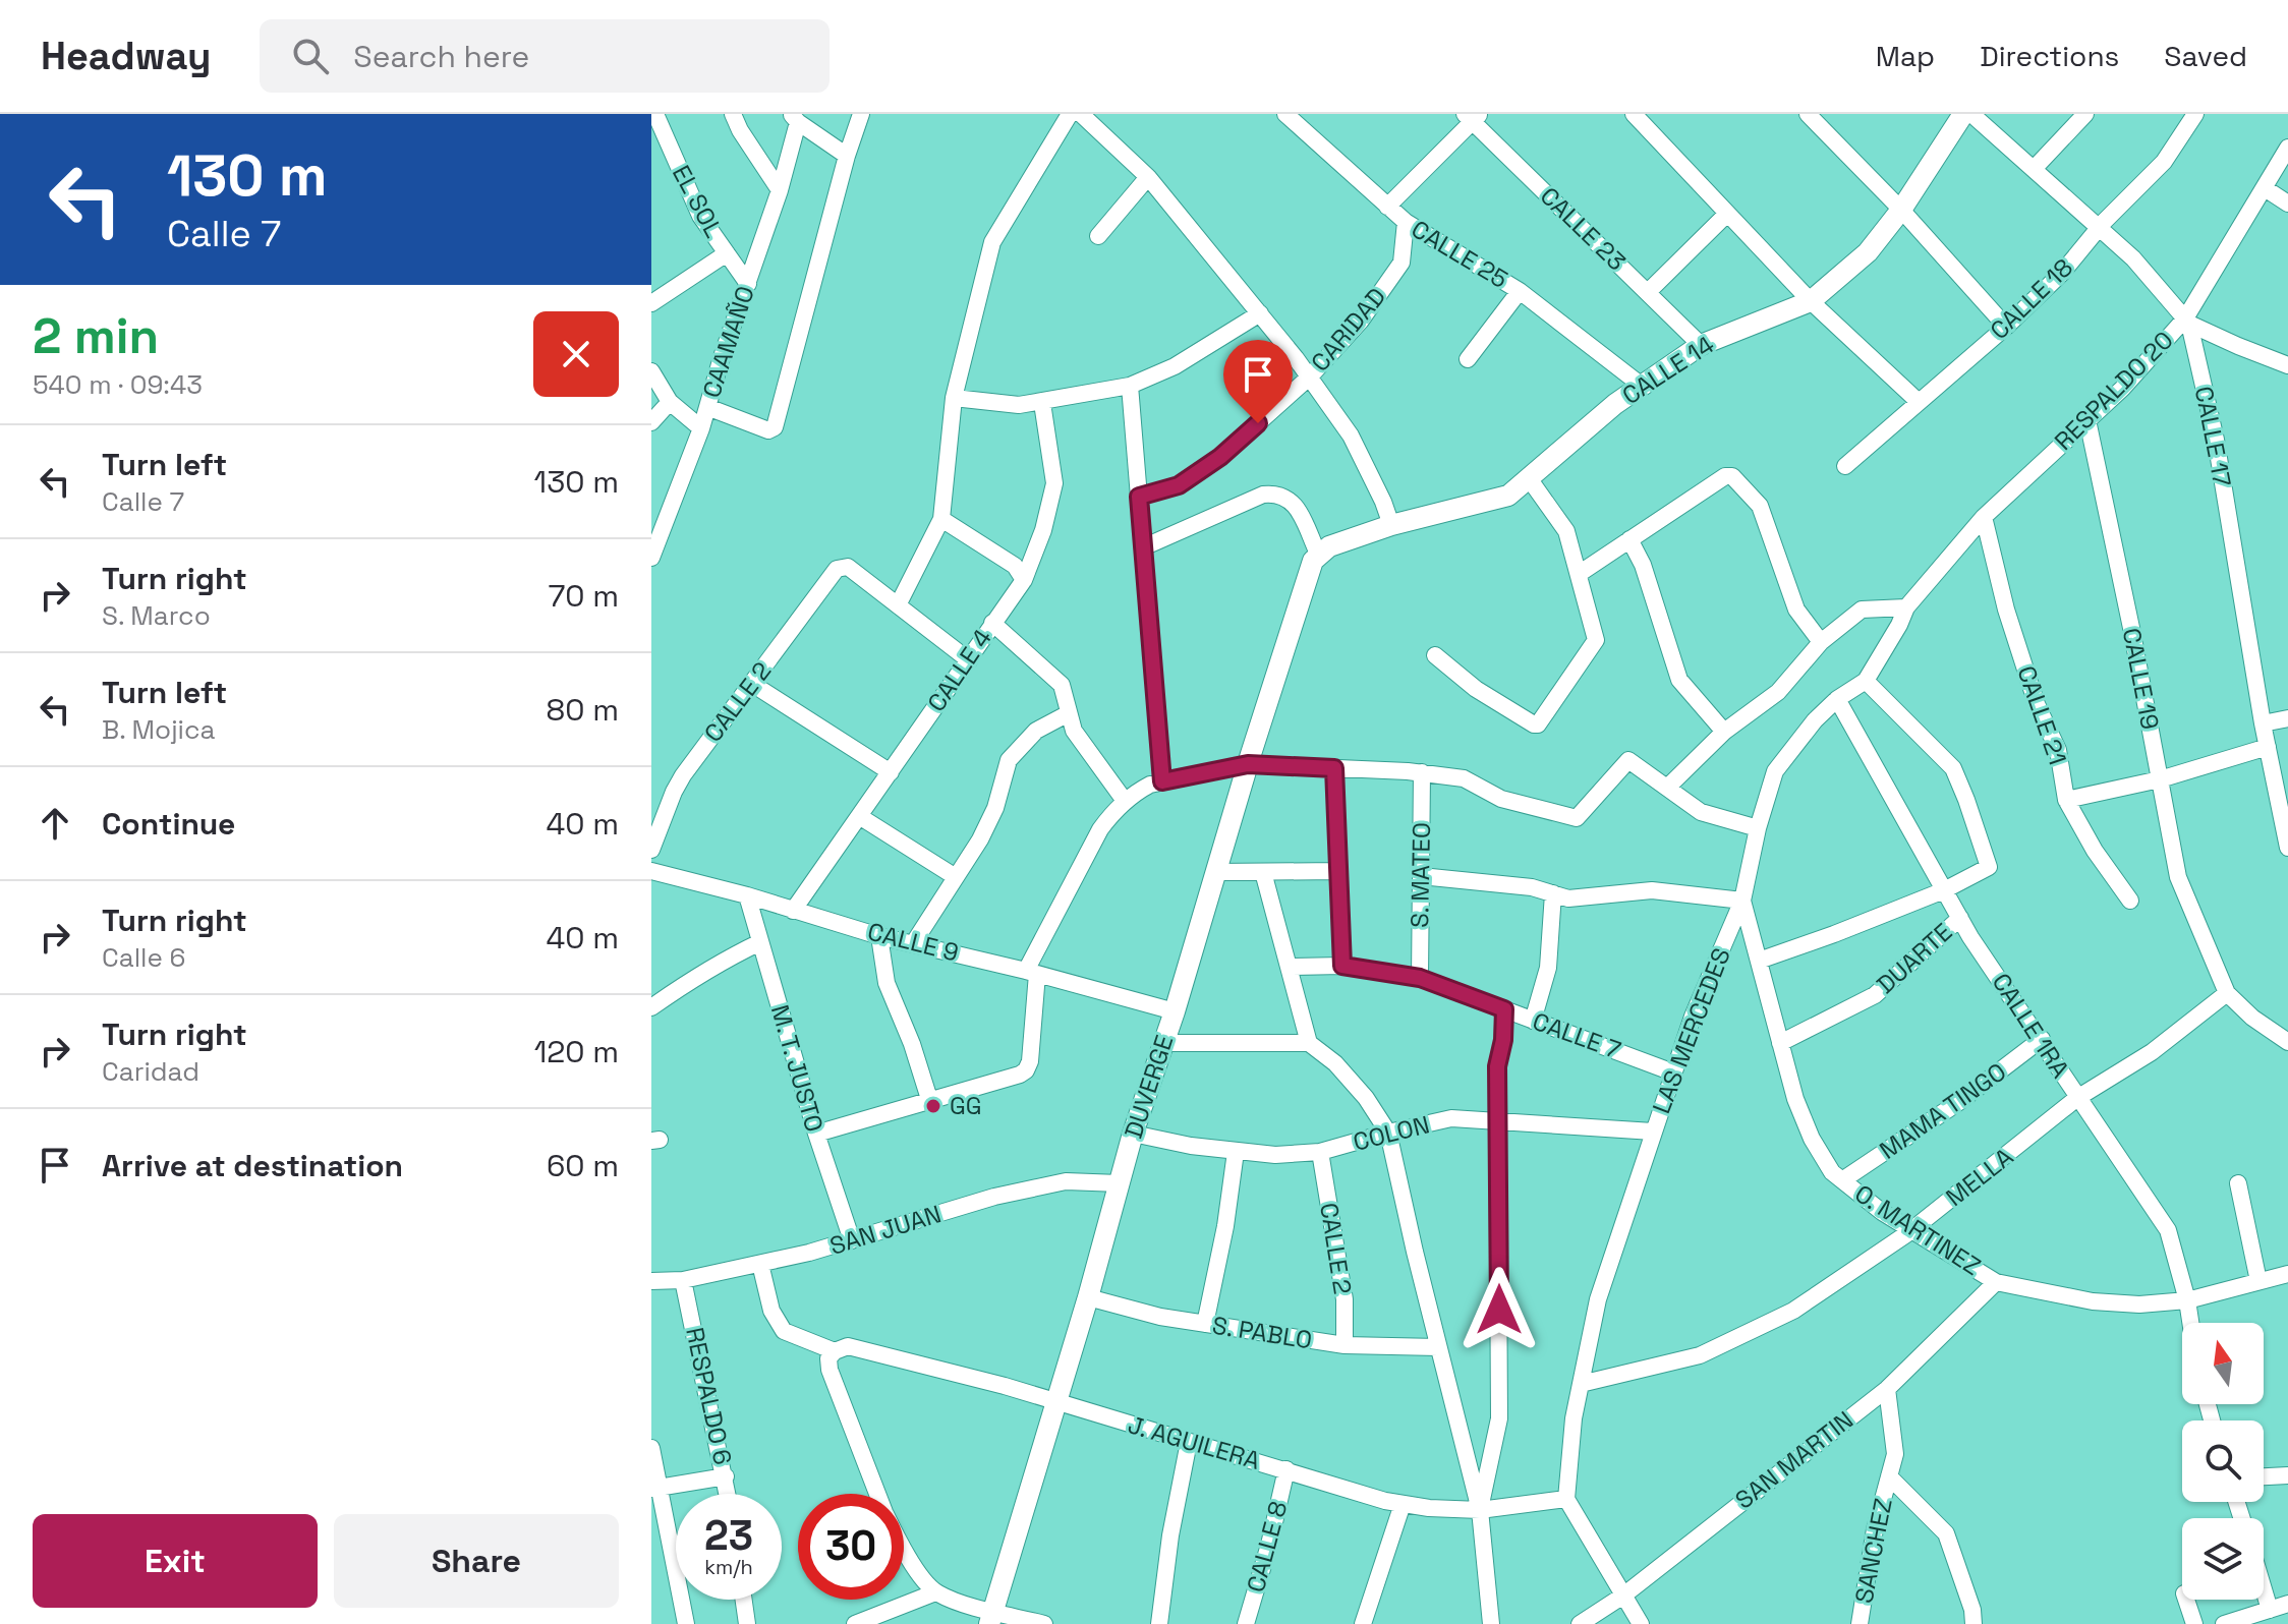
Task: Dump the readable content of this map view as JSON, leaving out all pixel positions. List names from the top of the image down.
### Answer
{
  "streets": {
    "street": [
      "EL SOL",
      "CALLE 23",
      "CALLE 25",
      "CALLE 18",
      "CARIDAD",
      "CAAMAÑO",
      "CALLE 14",
      "RESPALDO 20",
      "CALLE 17",
      "CALLE 4",
      "CALLE 19",
      "CALLE 2",
      "CALLE 21",
      "S. MATEO",
      "CALLE 9",
      "DUARTE",
      "CALLE 1RA",
      "LAS MERCEDES",
      "CALLE 7",
      "M. T. JUSTO",
      "DUVERGE",
      "MAMA TINGO",
      "COLON",
      "MELLA",
      "SAN JUAN",
      "O. MARTINEZ",
      "S. PABLO",
      "RESPALDO 6",
      "J. AGUILERA",
      "SAN MARTIN",
      "CALLE 8",
      "SANCHEZ"
    ]
  },
  "crossings": [
    ["EL SOL", "CAAMAÑO"],
    ["CALLE 23", "CALLE 14"],
    ["CALLE 25", "CARIDAD"],
    ["CALLE 25", "CALLE 14"],
    ["CALLE 18", "CALLE 17"],
    ["CALLE 14", "DUVERGE"],
    ["RESPALDO 20", "CALLE 17"],
    ["RESPALDO 20", "CALLE 19"],
    ["RESPALDO 20", "CALLE 21"],
    ["RESPALDO 20", "LAS MERCEDES"],
    ["CALLE 4", "CALLE 9"],
    ["CALLE 19", "MELLA"],
    ["CALLE 2", "COLON"],
    ["CALLE 2", "S. PABLO"],
    ["S. MATEO", "CALLE 7"],
    ["CALLE 9", "M. T. JUSTO"],
    ["CALLE 9", "DUVERGE"],
    ["DUARTE", "CALLE 1RA"],
    ["DUARTE", "O. MARTINEZ"],
    ["CALLE 1RA", "LAS MERCEDES"],
    ["CALLE 1RA", "MAMA TINGO"],
    ["CALLE 1RA", "MELLA"],
    ["CALLE 1RA", "O. MARTINEZ"],
    ["LAS MERCEDES", "CALLE 7"],
    ["LAS MERCEDES", "COLON"],
    ["LAS MERCEDES", "MELLA"],
    ["LAS MERCEDES", "O. MARTINEZ"],
    ["LAS MERCEDES", "J. AGUILERA"],
    ["M. T. JUSTO", "SAN JUAN"],
    ["DUVERGE", "COLON"],
    ["DUVERGE", "SAN JUAN"],
    ["DUVERGE", "S. PABLO"],
    ["DUVERGE", "J. AGUILERA"],
    ["MAMA TINGO", "O. MARTINEZ"],
    ["MELLA", "O. MARTINEZ"],
    ["SAN JUAN", "RESPALDO 6"],
    ["SAN JUAN", "J. AGUILERA"],
    ["O. MARTINEZ", "SAN MARTIN"],
    ["J. AGUILERA", "CALLE 8"],
    ["SAN MARTIN", "SANCHEZ"]
  ],
  "places": ["GG"],
  "north": "top",
  "page": {
    "header": "Headway",
    "search": "Search here",
    "nav": ["Map", "Directions", "Saved"],
    "turn": ["130 m", "Calle 7"],
    "heading": ["2 min", "540 m · 09:43"],
    "list": [
      {
        "name": "Turn left",
        "note": "Calle 7",
        "value": "130 m"
      },
      {
        "name": "Turn right",
        "note": "S. Marco",
        "value": "70 m"
      },
      {
        "name": "Turn left",
        "note": "B. Mojica",
        "value": "80 m"
      },
      {
        "name": "Continue",
        "value": "40 m"
      },
      {
        "name": "Turn right",
        "note": "Calle 6",
        "value": "40 m"
      },
      {
        "name": "Turn right",
        "note": "Caridad",
        "value": "120 m"
      },
      {
        "name": "Arrive at destination",
        "value": "60 m"
      }
    ],
    "speed": "23 km/h",
    "limit": "30",
    "buttons": ["Exit", "Share"]
  }
}
